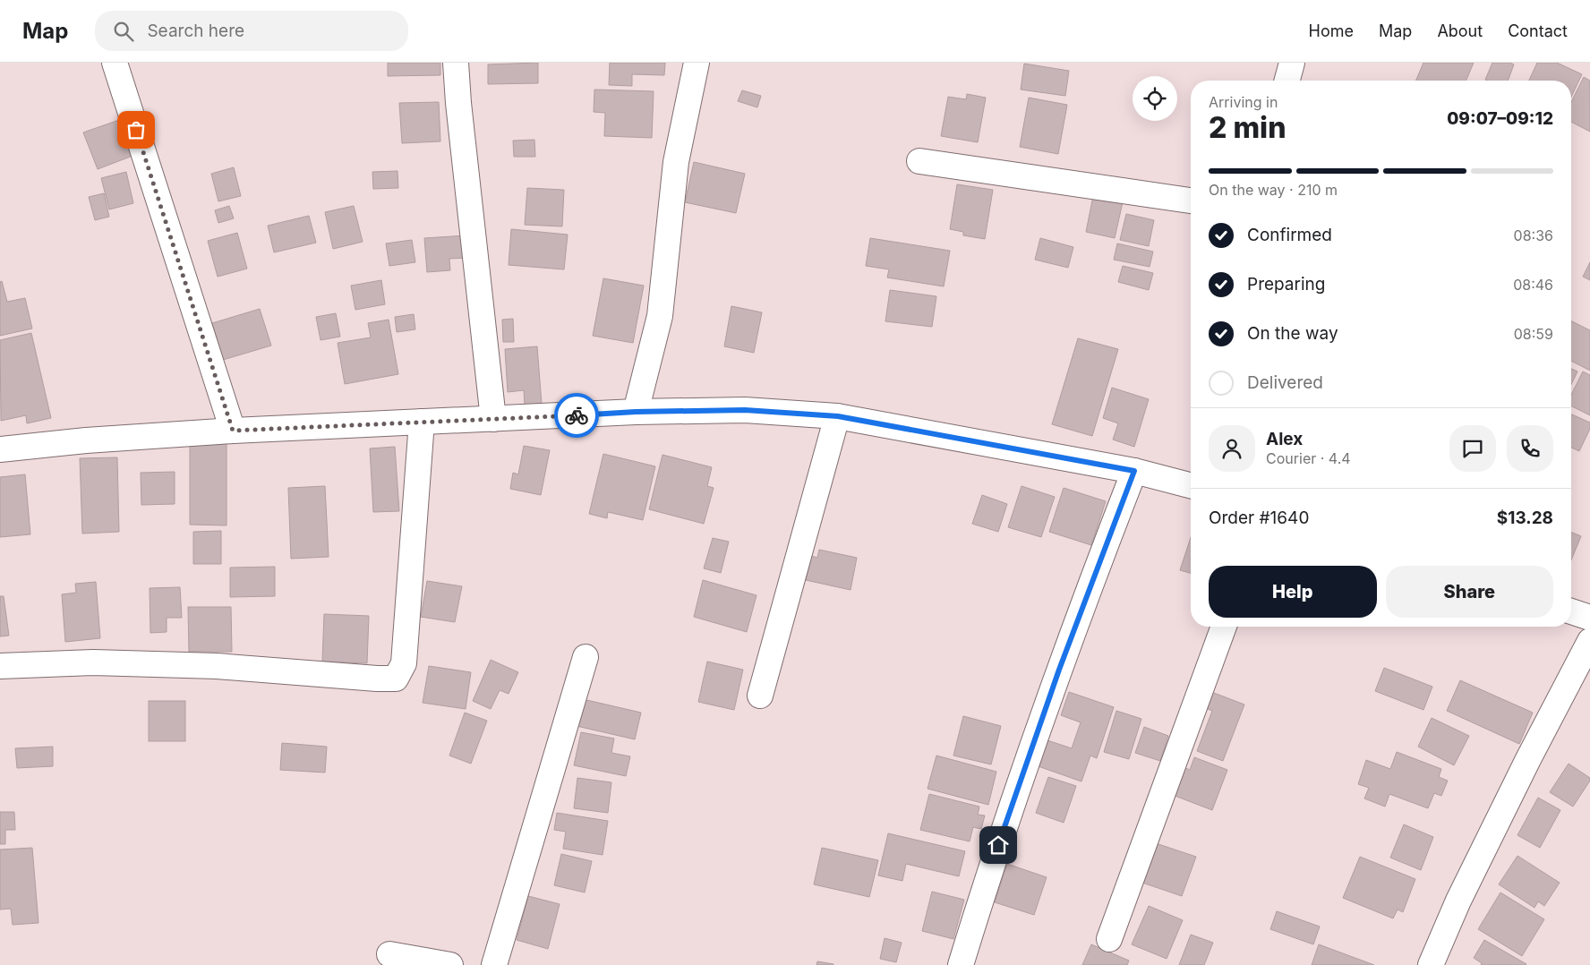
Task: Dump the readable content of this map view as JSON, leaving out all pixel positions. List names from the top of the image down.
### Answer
{
  "page": {
    "header": "Map",
    "search": "Search here",
    "nav": [
      "Home",
      "Map",
      "About",
      "Contact"
    ],
    "heading": ["2 min", "Arriving in", "09:07–09:12"],
    "panel": [
      "Alex",
      "Courier · 4.4",
      "Order #1640",
      "$13.28"
    ],
    "bar": "On the way · 210 m",
    "list": [
      ["Confirmed", "08:36"],
      ["Preparing", "08:46"],
      ["On the way", "08:59"],
      "Delivered"
    ],
    "buttons": ["Help", "Share"]
  }
}
